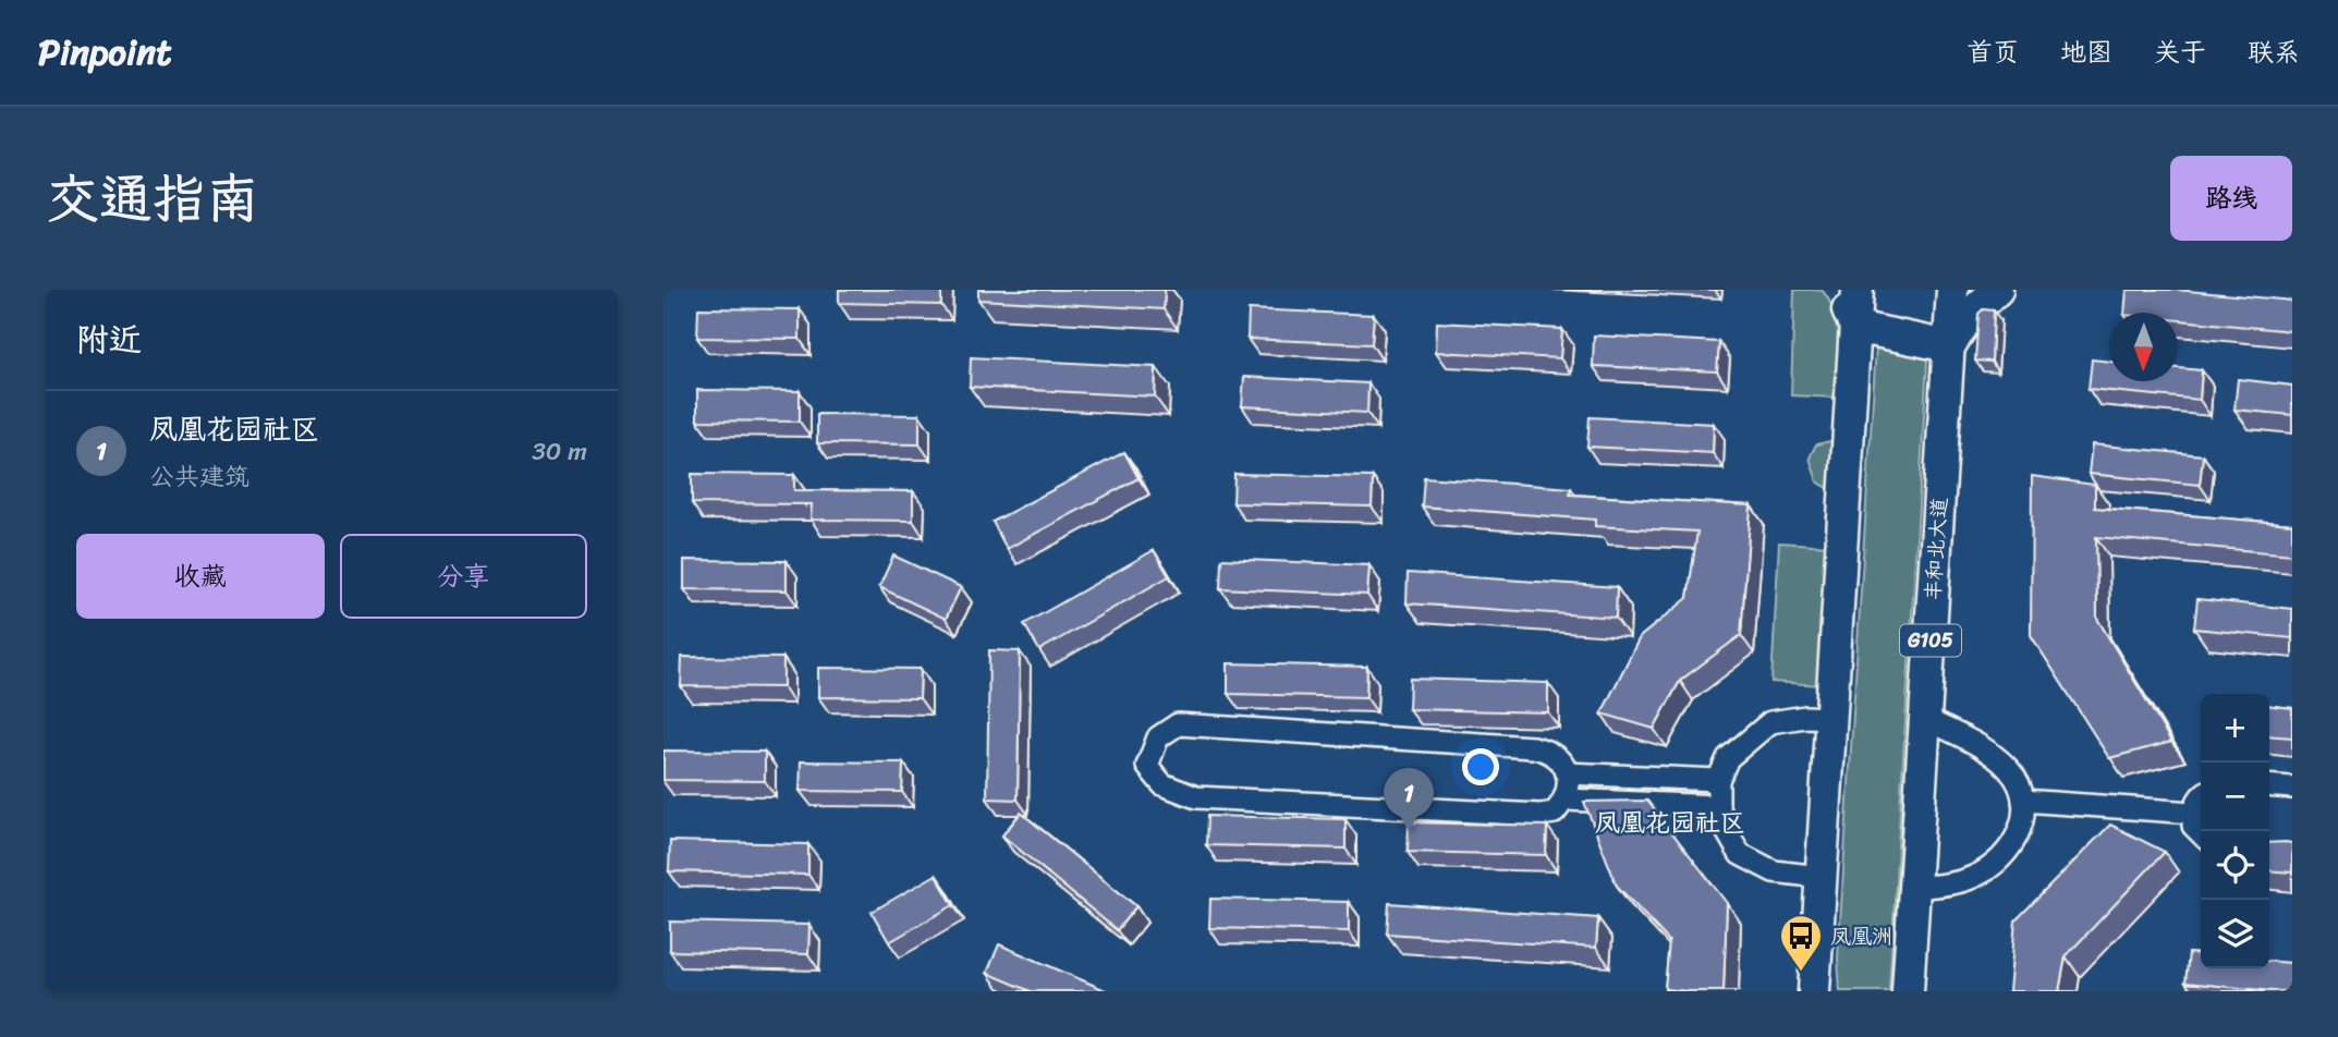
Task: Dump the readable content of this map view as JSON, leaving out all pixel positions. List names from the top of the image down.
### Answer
{
  "streets": {
    "highway": ["丰和北大道", "G105"]
  },
  "districts": ["凤凰花园社区"],
  "places": {
    "bus stop": ["凤凰洲"]
  },
  "north": "bottom",
  "page": {
    "header": "Pinpoint",
    "nav": [
      "首页",
      "地图",
      "关于",
      "联系"
    ],
    "title": "交通指南",
    "buttons": [
      "路线",
      ["收藏", "分享"]
    ],
    "heading": "附近",
    "list": [
      {
        "mark": "1",
        "name": "凤凰花园社区",
        "note": "公共建筑",
        "value": "30 m"
      }
    ],
    "map_buttons": ["+", "−"],
    "pins": "1"
  }
}
